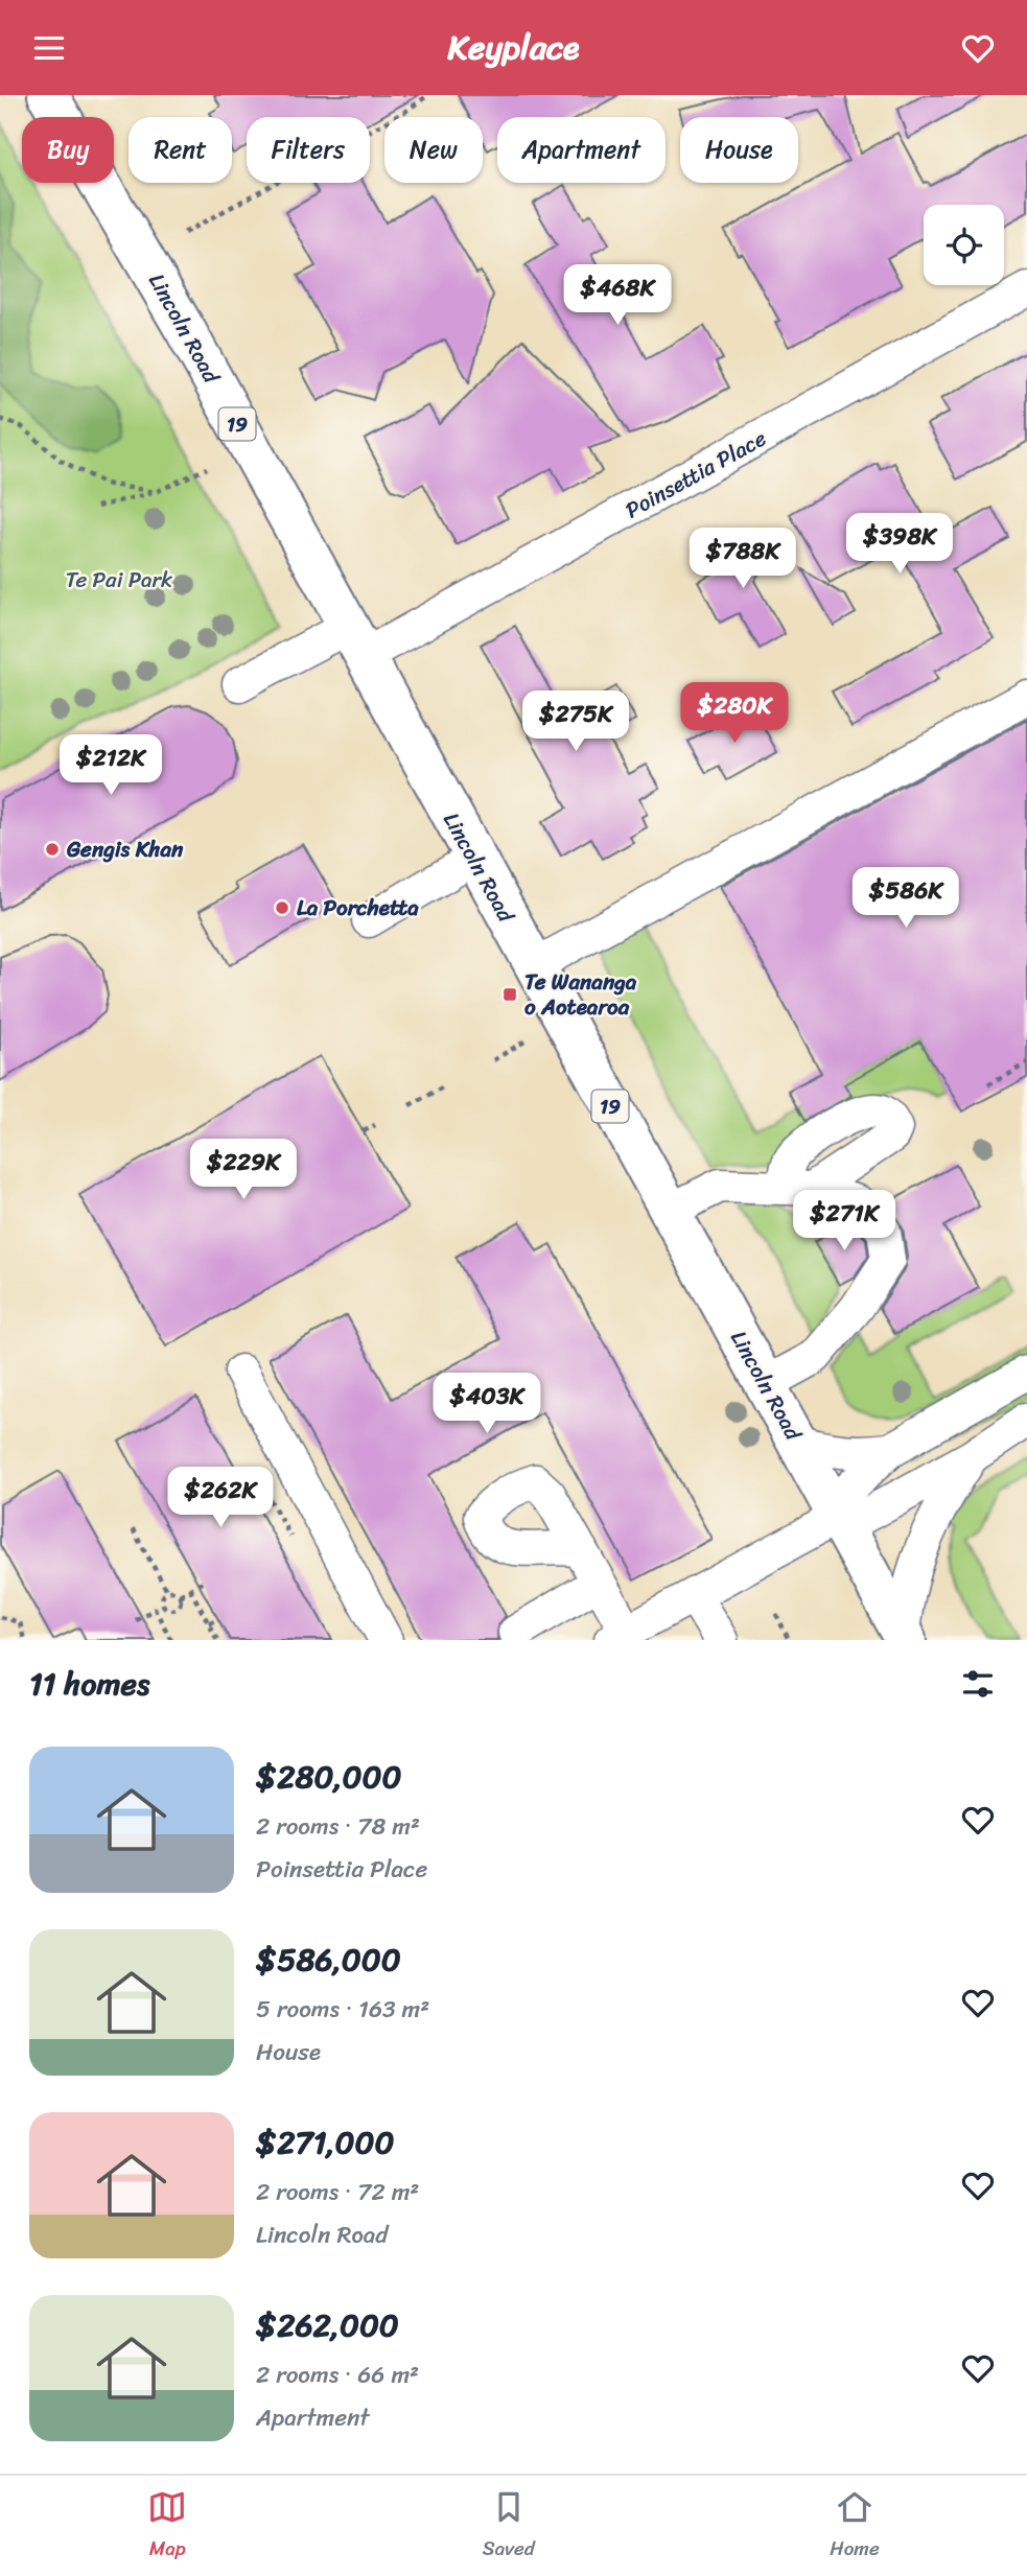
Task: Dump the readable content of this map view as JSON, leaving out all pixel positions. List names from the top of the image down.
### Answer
{
  "streets": {
    "main road": ["Lincoln Road", "19"],
    "street": ["Poinsettia Place"]
  },
  "crossings": [
    ["Lincoln Road", "Poinsettia Place"]
  ],
  "parks": ["Te Pai Park"],
  "places": {
    "other": ["Gengis Khan", "La Porchetta"],
    "transit": ["Te Wananga o Aotearoa"]
  },
  "page": {
    "header": "Keyplace",
    "chip": [
      "Buy",
      "Rent",
      "Filters",
      "New",
      "Apartment",
      "House"
    ],
    "price": [
      "$468K",
      "$398K",
      "$788K",
      "$280K",
      "$275K",
      "$212K",
      "$586K",
      "$229K",
      "$271K",
      "$403K",
      "$262K"
    ],
    "heading": "11 homes",
    "list": [
      {
        "name": "$280,000",
        "note": "2 rooms · 78 m² · Poinsettia Place"
      },
      {
        "name": "$586,000",
        "note": "5 rooms · 163 m² · House"
      },
      {
        "name": "$271,000",
        "note": "2 rooms · 72 m² · Lincoln Road"
      },
      {
        "name": "$262,000",
        "note": "2 rooms · 66 m² · Apartment"
      }
    ],
    "tabs": ["Map", "Saved", "Home"]
  }
}
